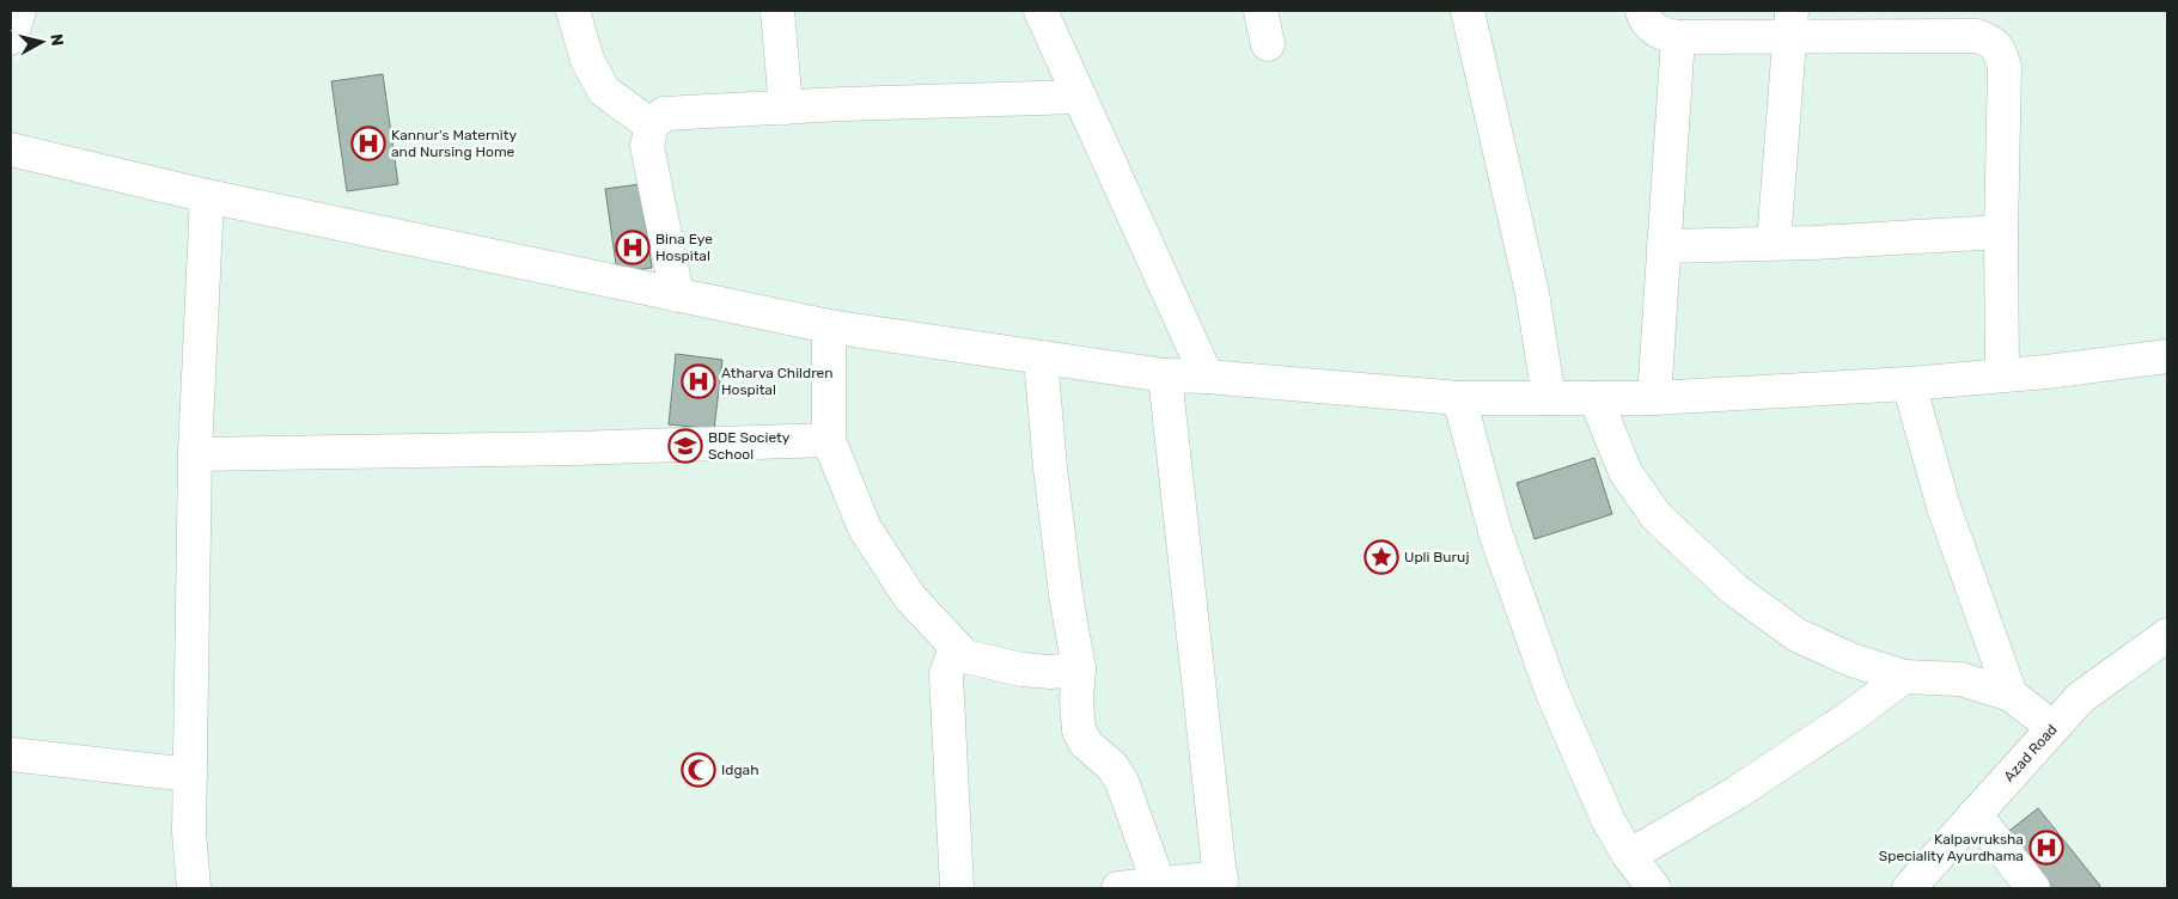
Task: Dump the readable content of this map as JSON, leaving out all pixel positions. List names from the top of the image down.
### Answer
{
  "streets": {
    "street": ["Azad Road"]
  },
  "places": {
    "hospital": [
      "Kannur's Maternity and Nursing Home",
      "Bina Eye Hospital",
      "Atharva Children Hospital",
      "Kalpavruksha Speciality Ayurdhama"
    ],
    "school or university": ["BDE Society School"],
    "place": ["Upli Buruj"],
    "mosque": ["Idgah"]
  },
  "north": "right"
}
